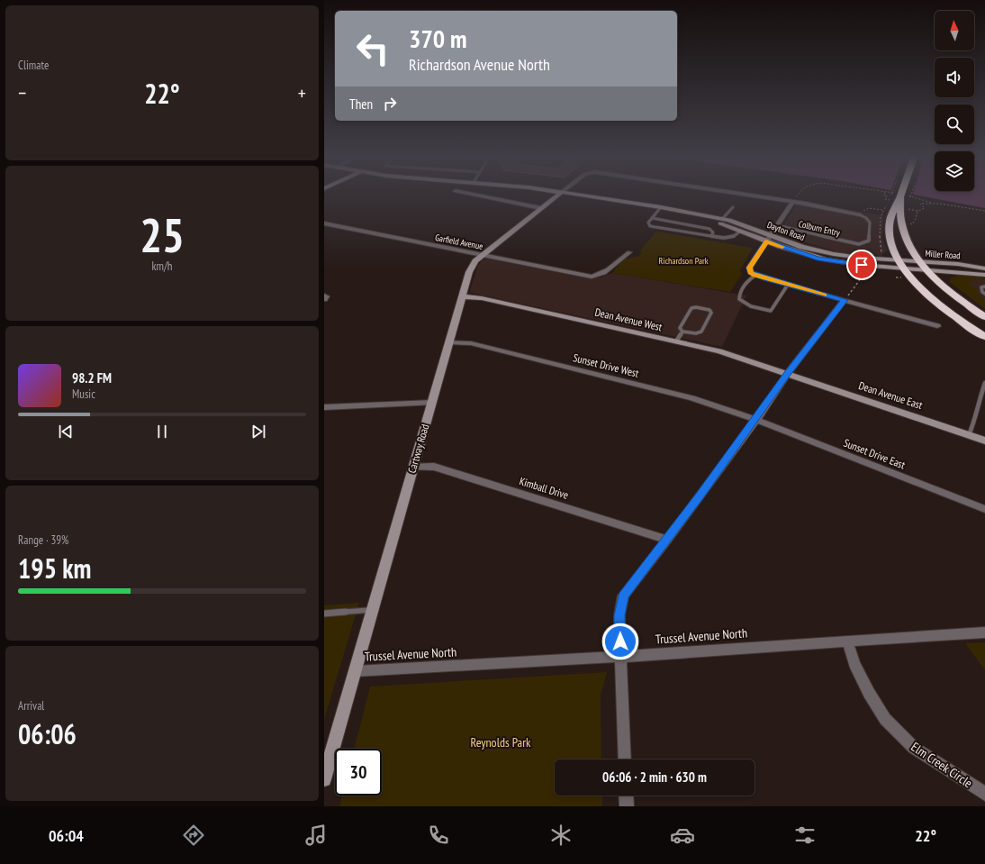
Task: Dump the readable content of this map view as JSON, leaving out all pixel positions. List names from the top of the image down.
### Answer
{
  "streets": {
    "street": [
      "Dayton Road",
      "Garfield Avenue",
      "Miller Road",
      "Dean Avenue West",
      "Sunset Drive West",
      "Dean Avenue East",
      "Cartway Road",
      "Sunset Drive East",
      "Kimball Drive",
      "Trussel Avenue North",
      "Elm Creek Circle"
    ],
    "lane": ["Colburn Entry"]
  },
  "crossings": [
    ["Dayton Road", "Miller Road"],
    ["Garfield Avenue", "Cartway Road"],
    ["Dean Avenue West", "Dean Avenue East"],
    ["Dean Avenue West", "Cartway Road"],
    ["Sunset Drive West", "Cartway Road"],
    ["Sunset Drive West", "Sunset Drive East"],
    ["Cartway Road", "Kimball Drive"],
    ["Cartway Road", "Trussel Avenue North"],
    ["Trussel Avenue North", "Elm Creek Circle"]
  ],
  "parks": ["Richardson Park", "Reynolds Park"],
  "north": "top",
  "page": {
    "tile": [
      "Climate",
      ["25", "km/h"],
      ["Range · 39%", "195 km"],
      ["Arrival", "06:06"]
    ],
    "turn": ["370 m", "Richardson Avenue North"],
    "heat": ["−", "22°", "+"],
    "then": "Then",
    "song": ["98.2 FM", "Music"],
    "limit": "30",
    "trip": "06:06 · 2 min · 630 m",
    "tabs": ["06:04", "22°"]
  }
}
